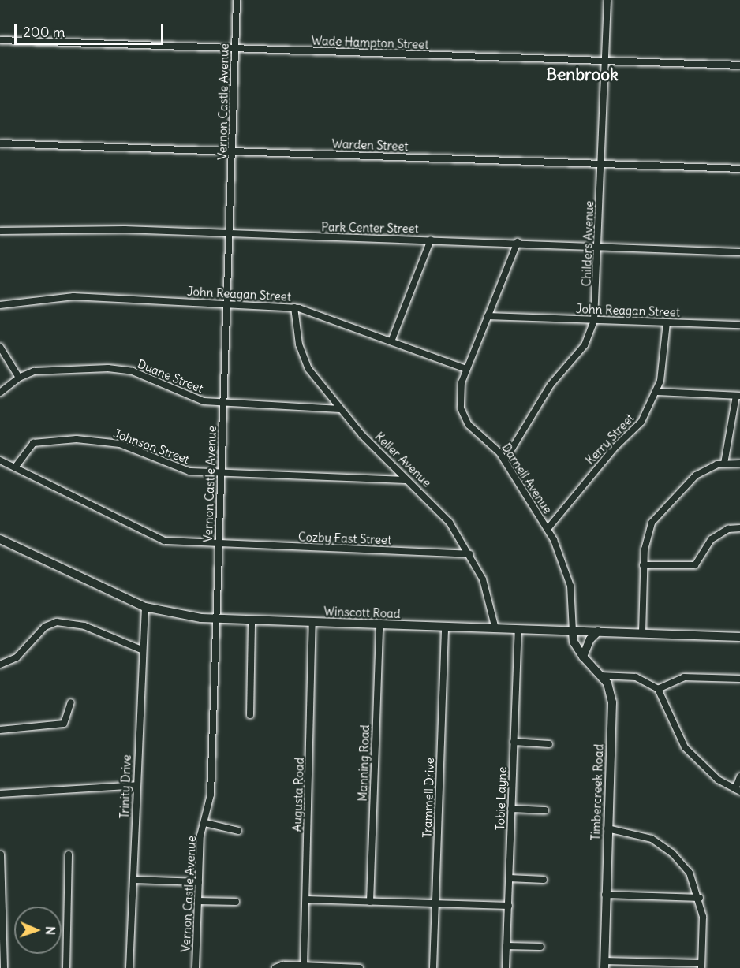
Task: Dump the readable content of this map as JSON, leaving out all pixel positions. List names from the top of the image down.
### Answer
{
  "streets": {
    "main road": ["Winscott Road", "Timbercreek Road"],
    "street": [
      "Wade Hampton Street",
      "Vernon Castle Avenue",
      "Warden Street",
      "Park Center Street",
      "Childers Avenue",
      "John Reagan Street",
      "Duane Street",
      "Kerry Street",
      "Johnson Street",
      "Keller Avenue",
      "Darnell Avenue",
      "Cozby East Street",
      "Manning Road",
      "Trinity Drive",
      "Augusta Road",
      "Trammell Drive",
      "Tobie Layne"
    ]
  },
  "crossings": [
    ["Wade Hampton Street", "Vernon Castle Avenue"],
    ["Wade Hampton Street", "Childers Avenue"],
    ["Vernon Castle Avenue", "Warden Street"],
    ["Vernon Castle Avenue", "Park Center Street"],
    ["Vernon Castle Avenue", "John Reagan Street"],
    ["Vernon Castle Avenue", "Duane Street"],
    ["Vernon Castle Avenue", "Johnson Street"],
    ["Vernon Castle Avenue", "Cozby East Street"],
    ["Vernon Castle Avenue", "Winscott Road"],
    ["Warden Street", "Childers Avenue"],
    ["Park Center Street", "Childers Avenue"],
    ["Park Center Street", "Darnell Avenue"],
    ["Childers Avenue", "John Reagan Street"],
    ["Childers Avenue", "Darnell Avenue"],
    ["John Reagan Street", "Kerry Street"],
    ["John Reagan Street", "Keller Avenue"],
    ["John Reagan Street", "Darnell Avenue"],
    ["Duane Street", "Keller Avenue"],
    ["Kerry Street", "Darnell Avenue"],
    ["Johnson Street", "Keller Avenue"],
    ["Johnson Street", "Cozby East Street"],
    ["Keller Avenue", "Cozby East Street"],
    ["Keller Avenue", "Winscott Road"],
    ["Darnell Avenue", "Winscott Road"],
    ["Darnell Avenue", "Timbercreek Road"],
    ["Winscott Road", "Manning Road"],
    ["Winscott Road", "Trinity Drive"],
    ["Winscott Road", "Timbercreek Road"],
    ["Winscott Road", "Augusta Road"],
    ["Winscott Road", "Trammell Drive"],
    ["Winscott Road", "Tobie Layne"]
  ],
  "districts": ["Benbrook"],
  "scale_bar": "200 m",
  "north": "right"
}
